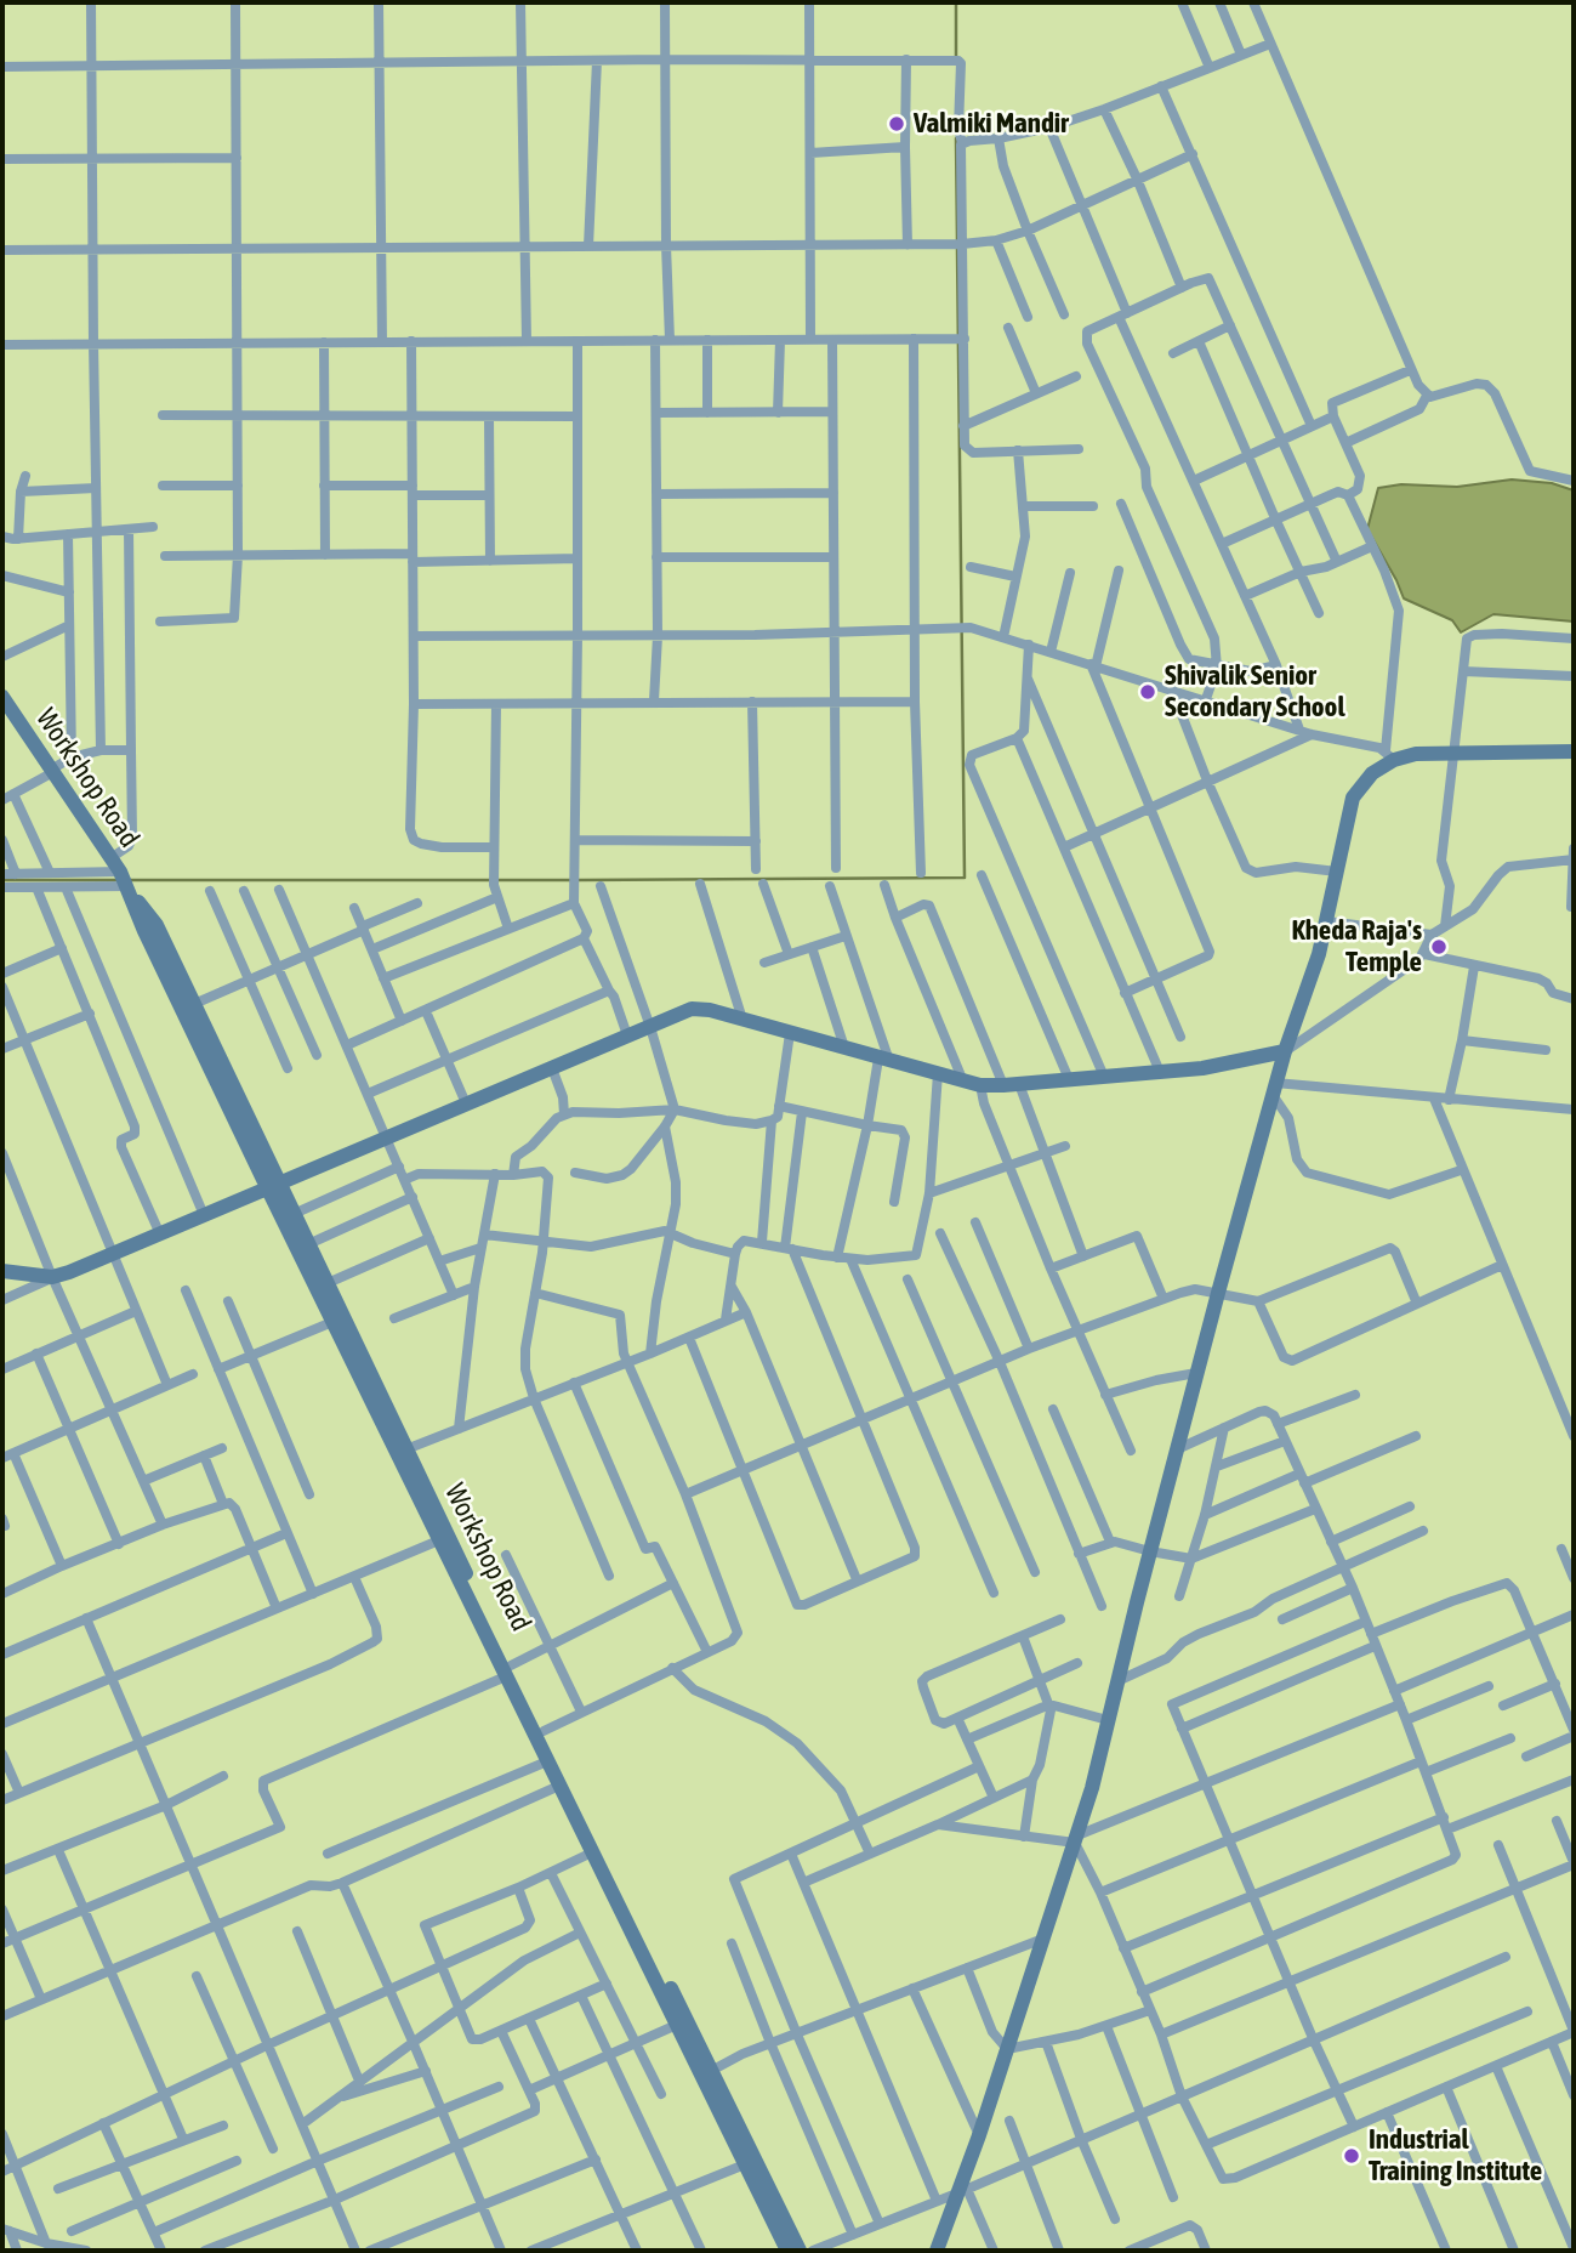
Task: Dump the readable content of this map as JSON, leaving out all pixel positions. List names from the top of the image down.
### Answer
{
  "streets": {
    "main road": ["Workshop Road"]
  },
  "places": [
    "Valmiki Mandir",
    "Shivalik Senior Secondary School",
    "Kheda Raja's Temple",
    "Industrial Training Institute"
  ]
}
